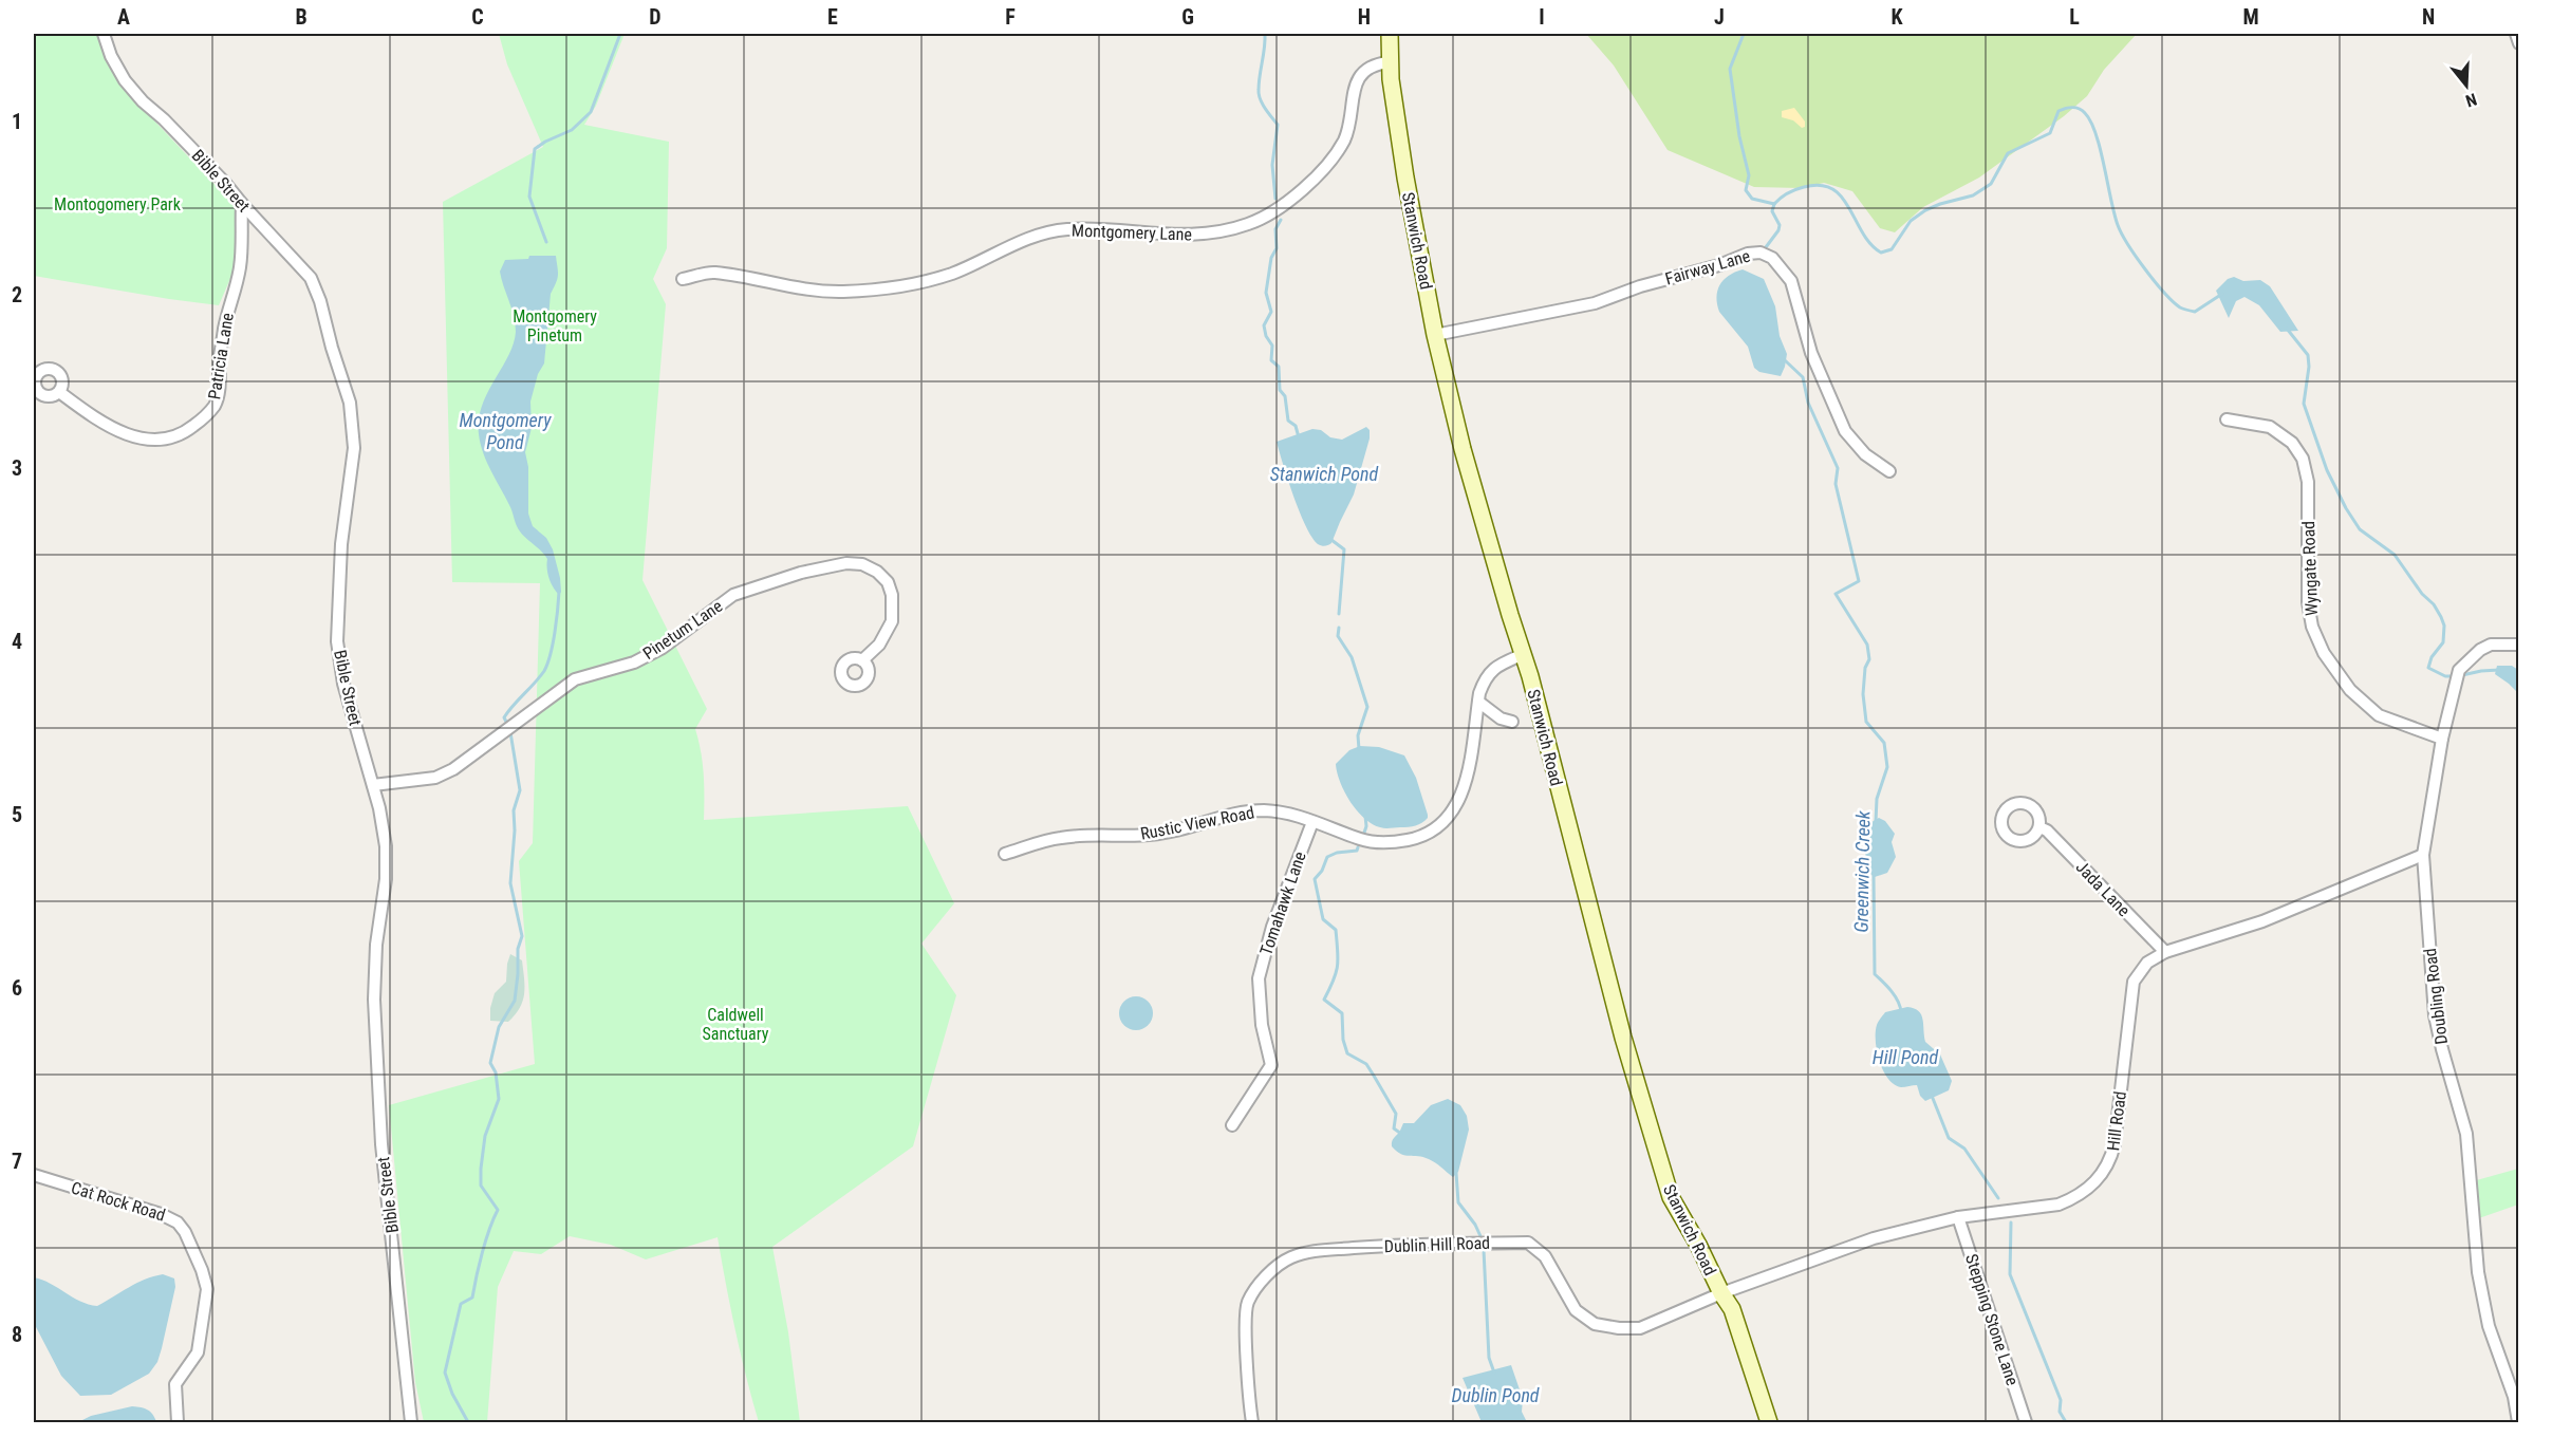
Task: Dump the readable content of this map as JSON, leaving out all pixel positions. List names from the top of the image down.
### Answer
{
  "streets": {
    "street": [
      "Bible Street",
      "Montgomery Lane",
      "Stanwich Road",
      "Fairway Lane",
      "Patricia Lane",
      "Wyngate Road",
      "Pinetum Lane",
      "Rustic View Road",
      "Jada Lane",
      "Tomahawk Lane",
      "Doubling Road",
      "Hill Road",
      "Cat Rock Road",
      "Dublin Hill Road",
      "Stepping Stone Lane"
    ]
  },
  "crossings": [
    ["Bible Street", "Patricia Lane"],
    ["Bible Street", "Pinetum Lane"],
    ["Montgomery Lane", "Stanwich Road"],
    ["Stanwich Road", "Fairway Lane"],
    ["Stanwich Road", "Rustic View Road"],
    ["Stanwich Road", "Hill Road"],
    ["Stanwich Road", "Dublin Hill Road"],
    ["Wyngate Road", "Doubling Road"],
    ["Rustic View Road", "Tomahawk Lane"],
    ["Jada Lane", "Hill Road"],
    ["Doubling Road", "Hill Road"],
    ["Hill Road", "Dublin Hill Road"],
    ["Hill Road", "Stepping Stone Lane"]
  ],
  "water": [
    "Montgomery Pond",
    "Stanwich Pond",
    "Greenwich Creek",
    "Hill Pond",
    "Dublin Pond"
  ],
  "parks": ["Montogomery Park", "Montgomery Pinetum", "Caldwell Sanctuary"],
  "north": "bottom",
  "grid": {
    "columns": [
      "A",
      "B",
      "C",
      "D",
      "E",
      "F",
      "G",
      "H",
      "I",
      "J",
      "K",
      "L",
      "M",
      "N"
    ],
    "rows": [
      "1",
      "2",
      "3",
      "4",
      "5",
      "6",
      "7",
      "8"
    ]
  }
}
